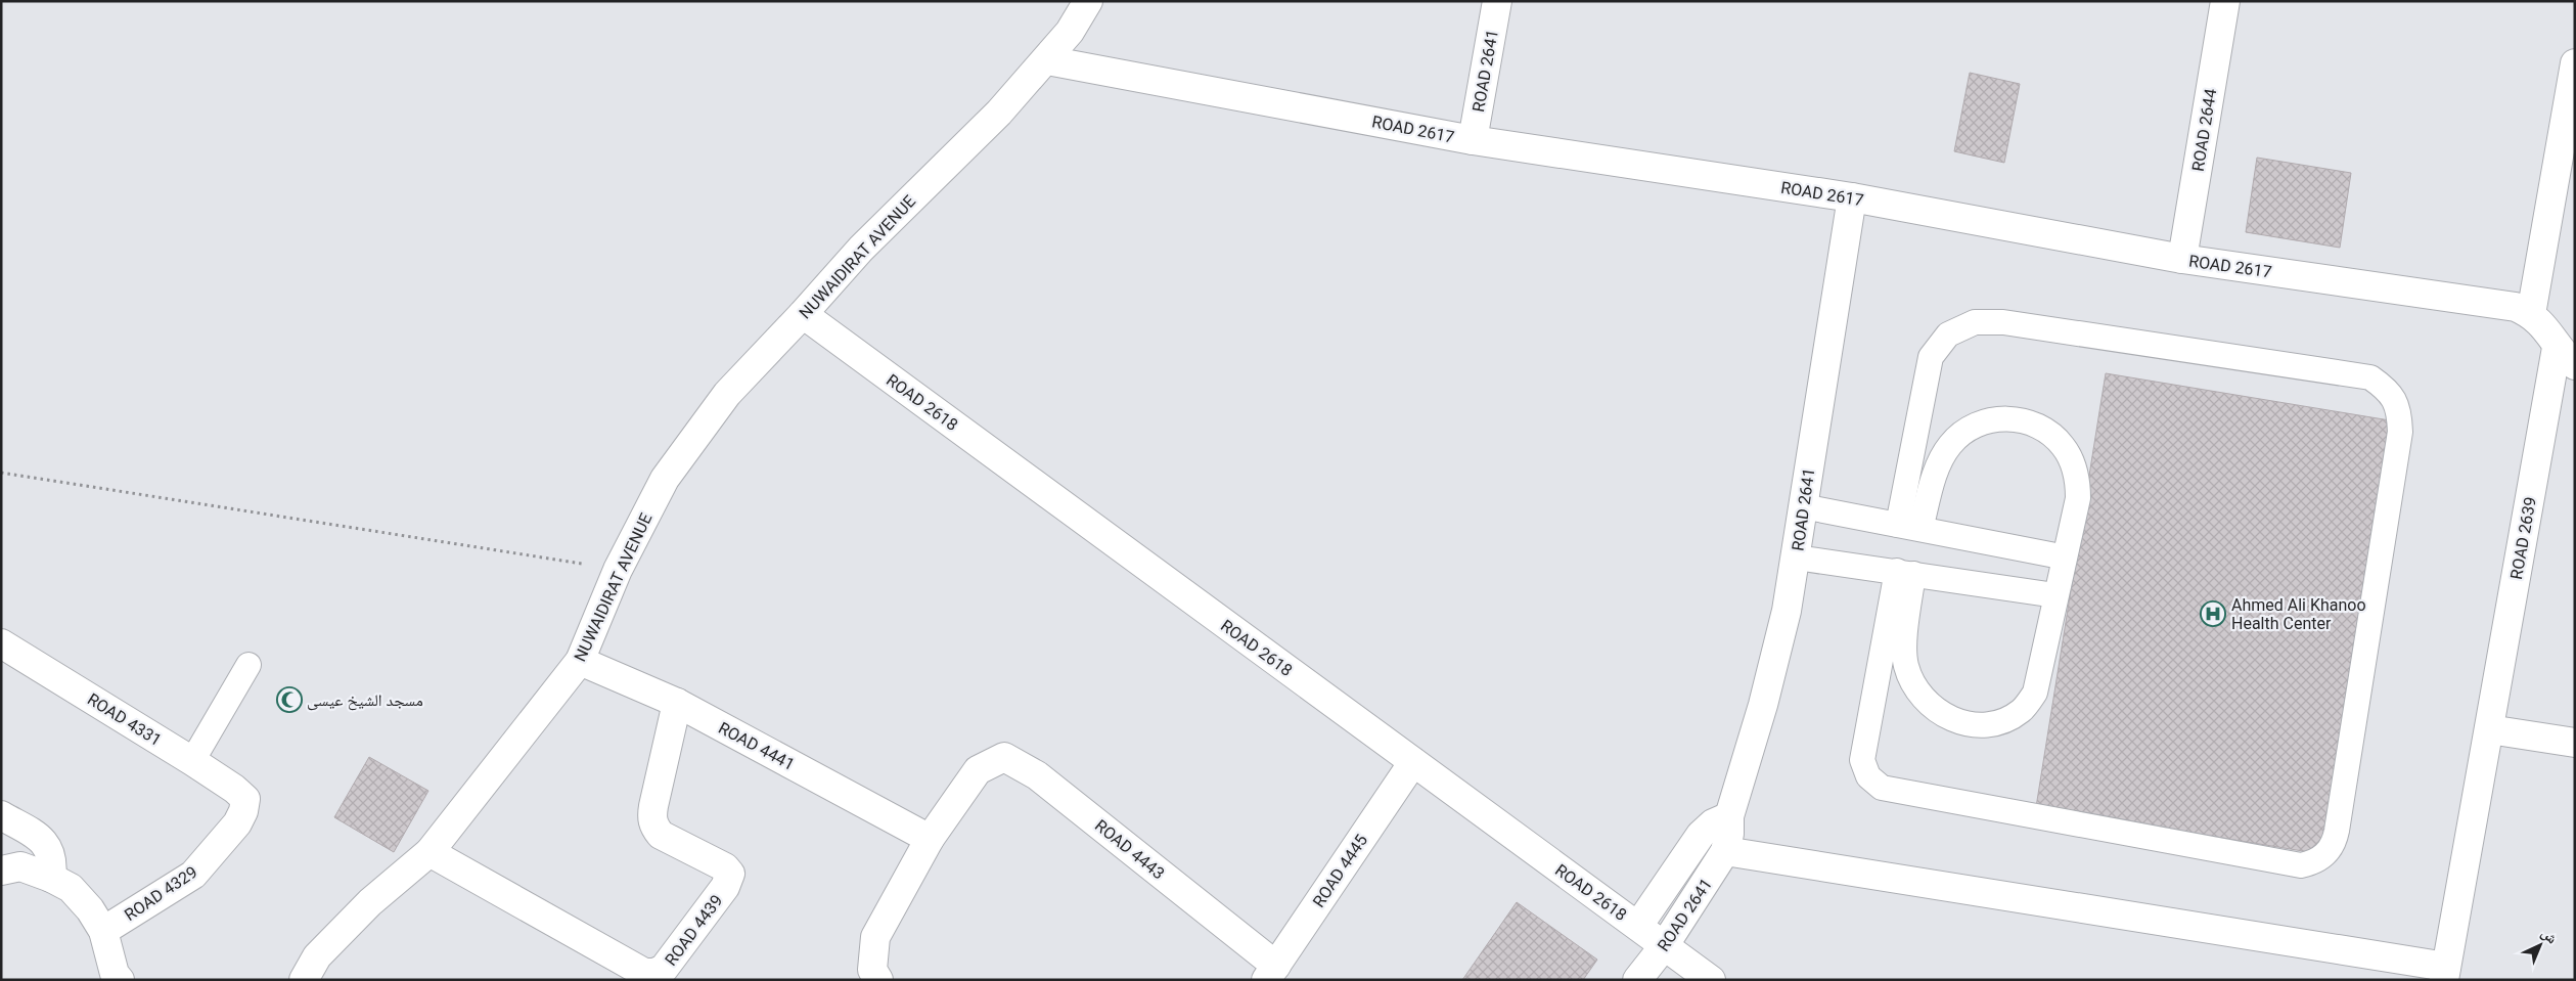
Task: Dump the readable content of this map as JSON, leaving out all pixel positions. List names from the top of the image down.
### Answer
{
  "streets": {
    "street": [
      "ROAD 2641",
      "ROAD 2617",
      "ROAD 2644",
      "NUWAIDIRAT AVENUE",
      "ROAD 2618",
      "ROAD 2639",
      "ROAD 4331",
      "ROAD 4441",
      "ROAD 4443",
      "ROAD 4445",
      "ROAD 4329",
      "ROAD 4439"
    ]
  },
  "crossings": [
    ["ROAD 2641", "ROAD 2617"],
    ["ROAD 2641", "ROAD 2618"],
    ["ROAD 2617", "ROAD 2644"],
    ["ROAD 2617", "NUWAIDIRAT AVENUE"],
    ["ROAD 2617", "ROAD 2639"],
    ["NUWAIDIRAT AVENUE", "ROAD 2618"],
    ["NUWAIDIRAT AVENUE", "ROAD 4441"],
    ["NUWAIDIRAT AVENUE", "ROAD 4439"],
    ["ROAD 2618", "ROAD 4445"],
    ["ROAD 4331", "ROAD 4329"],
    ["ROAD 4441", "ROAD 4443"],
    ["ROAD 4441", "ROAD 4439"],
    ["ROAD 4443", "ROAD 4445"]
  ],
  "places": {
    "hospital": ["Ahmed Ali Khanoo Health Center"],
    "mosque": ["مسجد الشيخ عيسى"]
  },
  "north": "top right"
}
